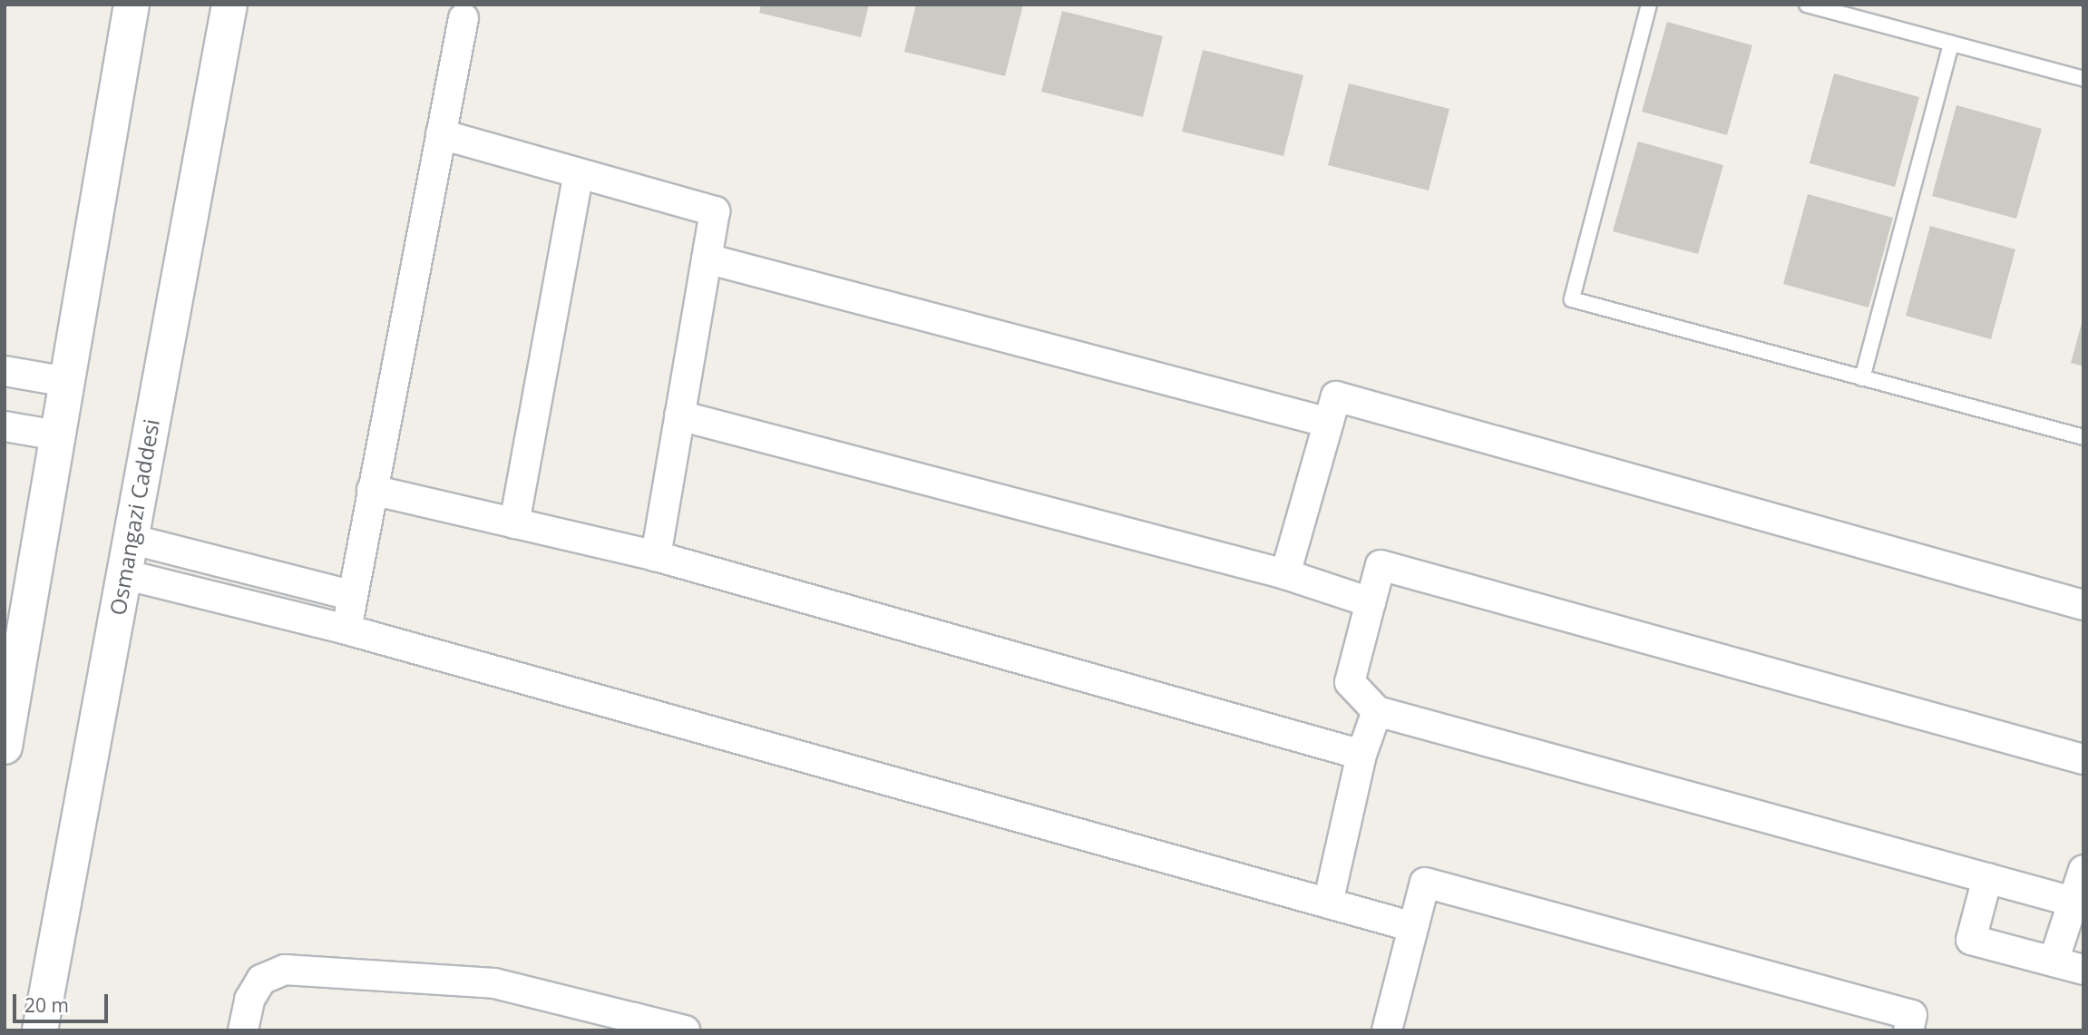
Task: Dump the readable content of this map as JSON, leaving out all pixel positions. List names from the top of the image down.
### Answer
{
  "streets": {
    "street": ["Osmangazi Caddesi"]
  },
  "scale_bar": "20 m"
}
